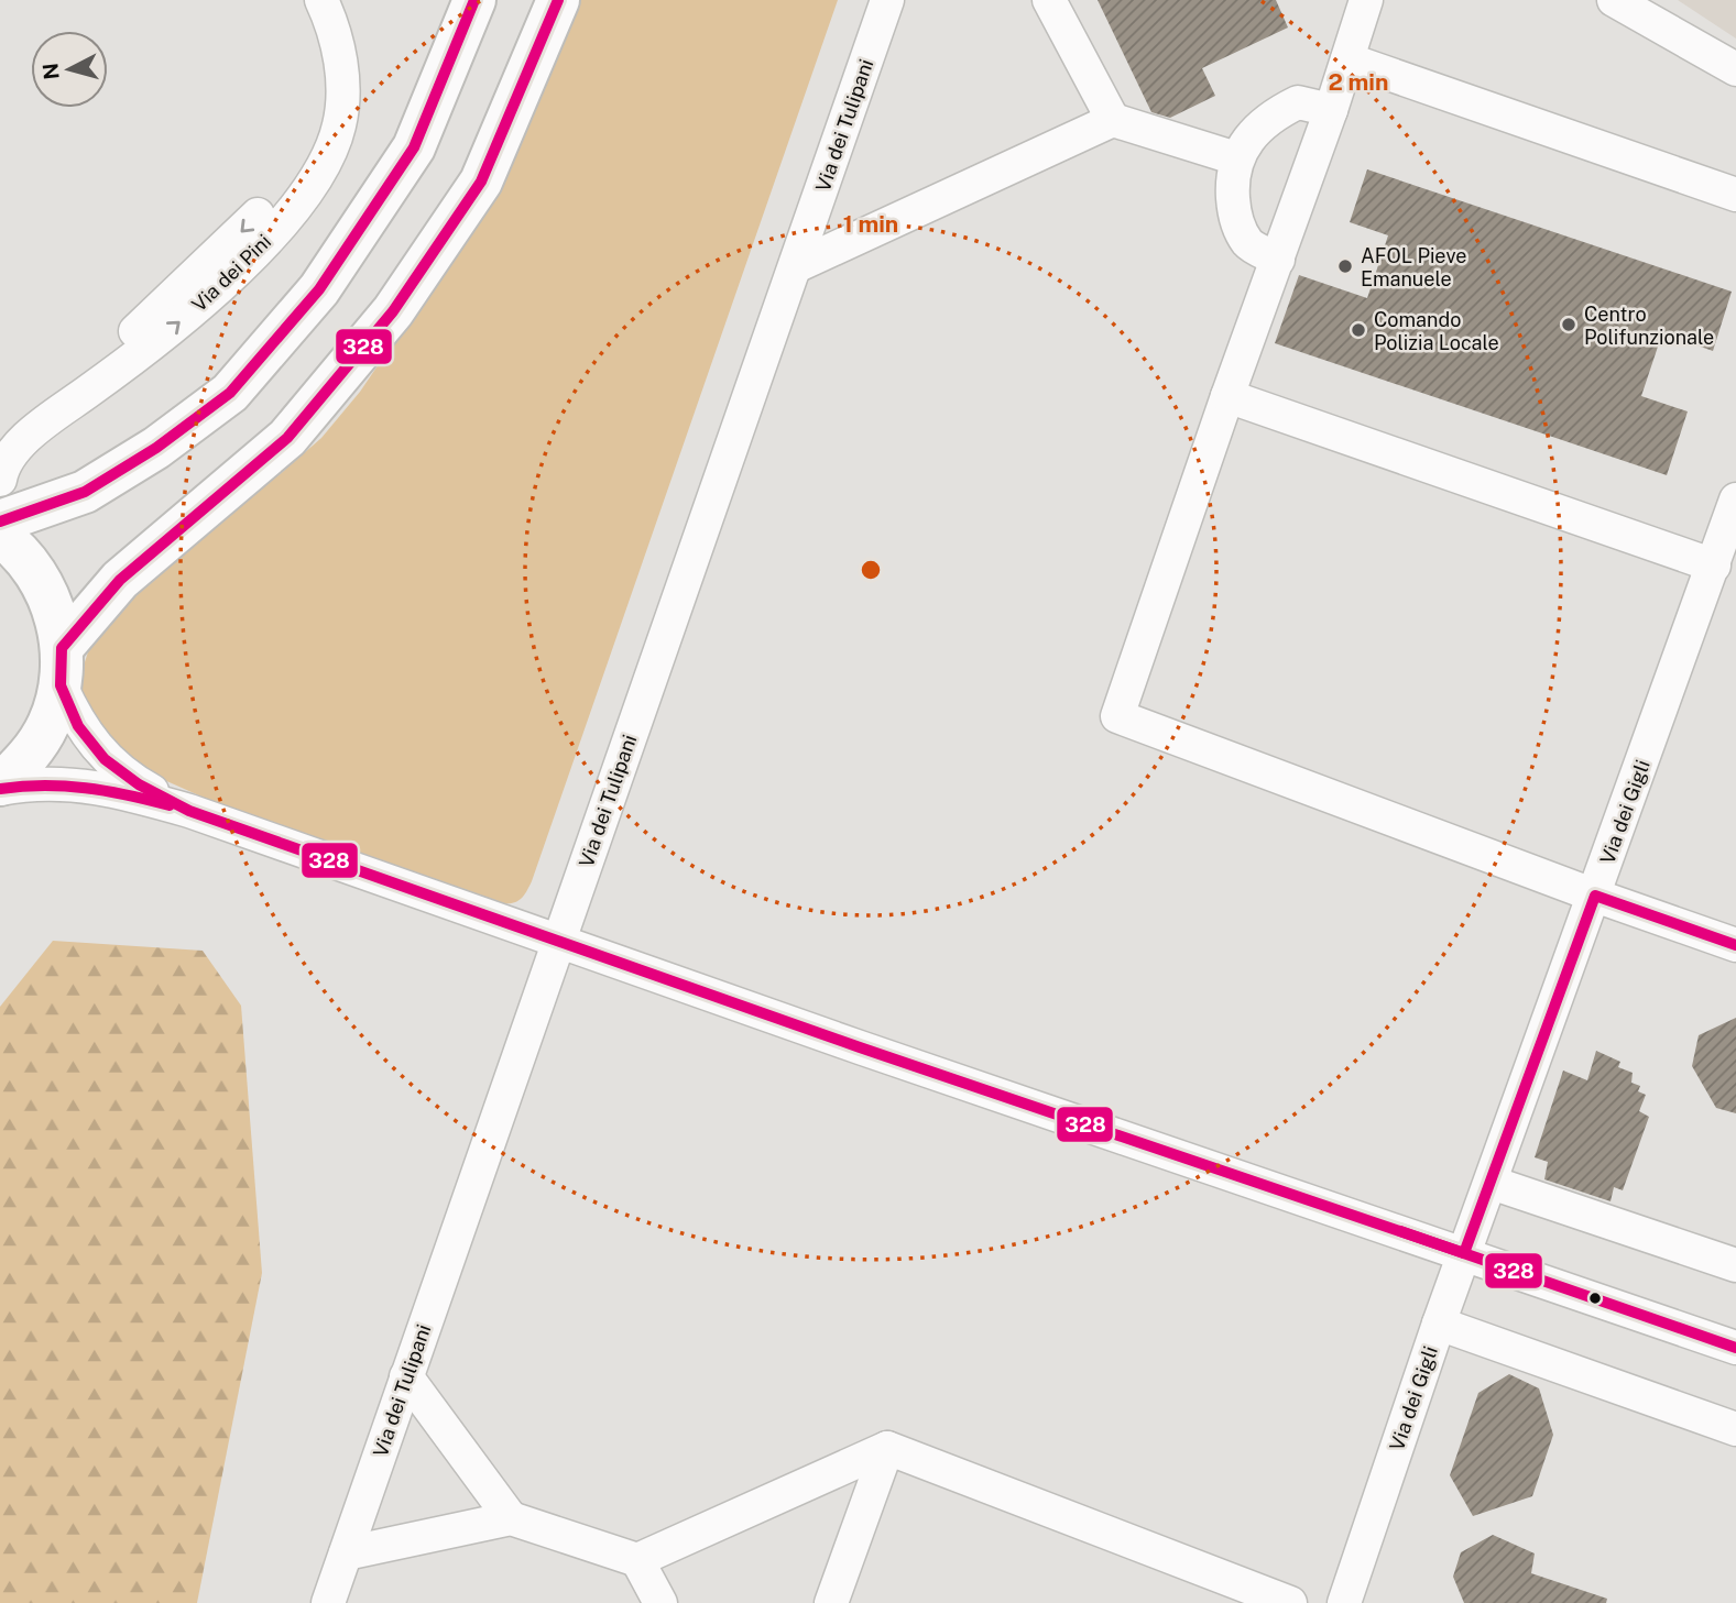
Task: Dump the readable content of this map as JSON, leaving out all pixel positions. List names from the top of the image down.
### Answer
{
  "streets": {
    "street": ["Via dei Tulipani", "Via dei Pini", "Via dei Gigli"]
  },
  "places": ["AFOL Pieve Emanuele", "Centro Polifunzionale", "Comando Polizia Locale"],
  "lines": ["transit line 328"],
  "north": "left",
  "rings": ["2 min", "1 min"]
}
